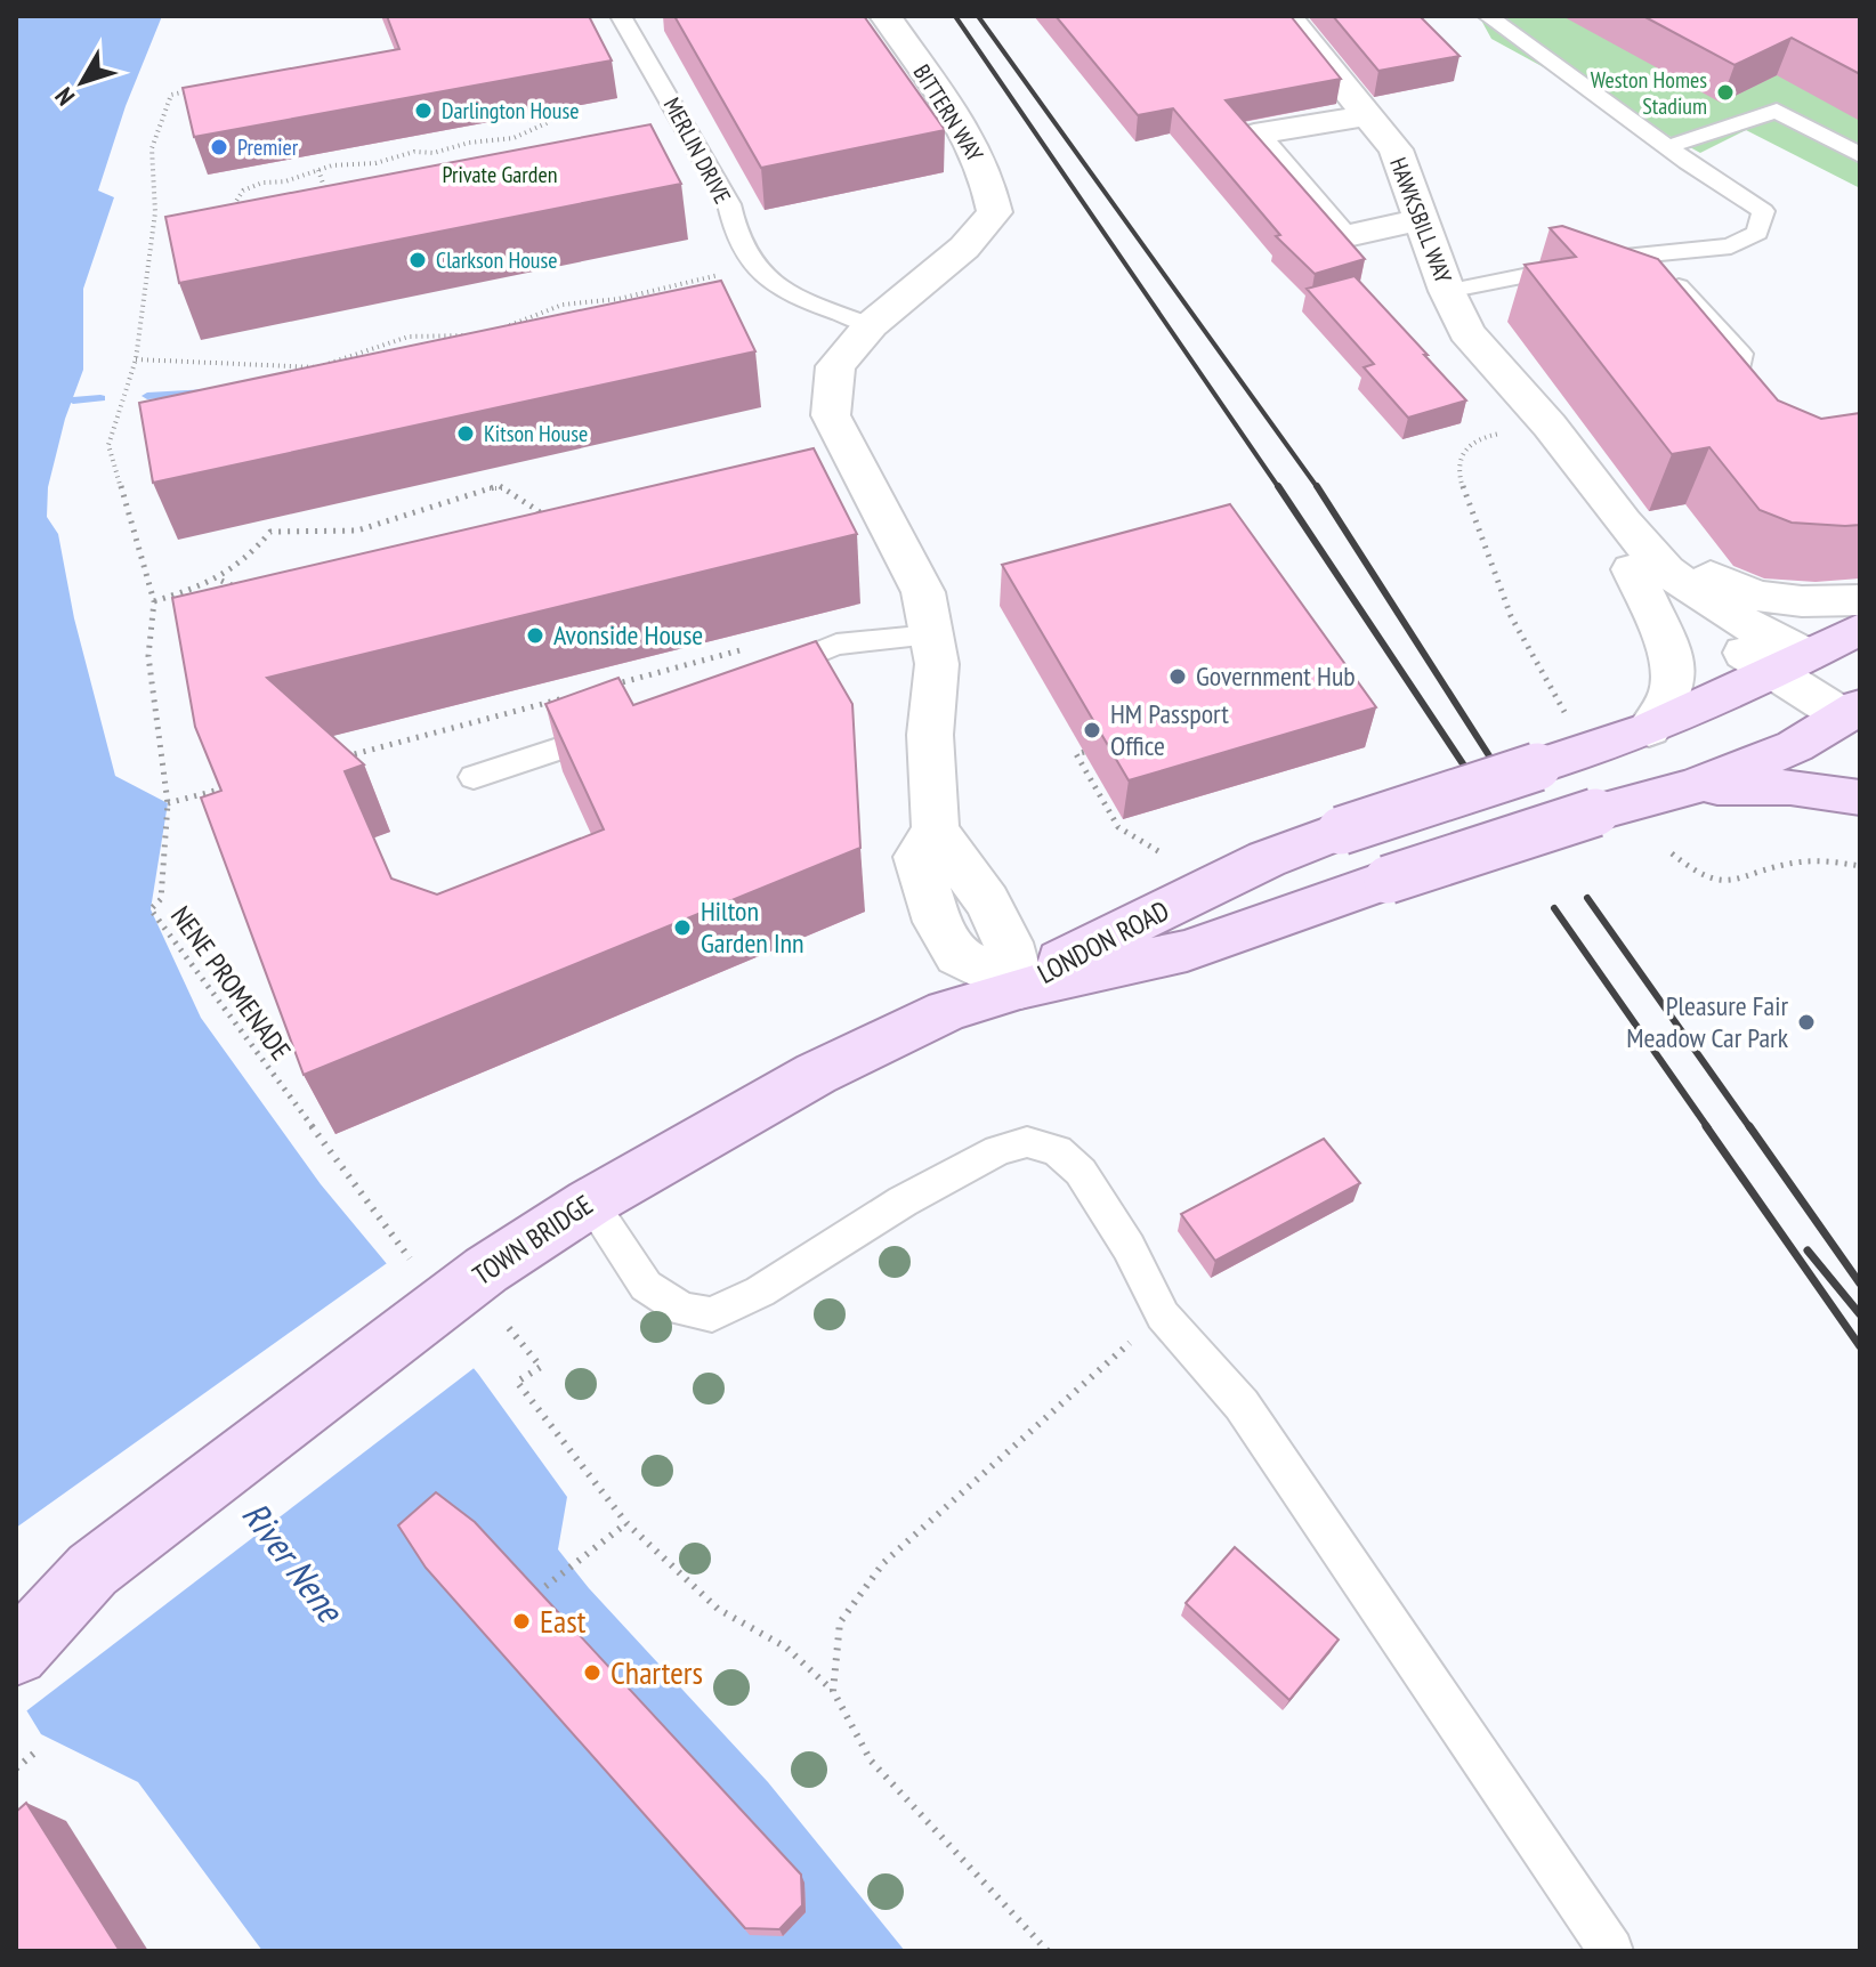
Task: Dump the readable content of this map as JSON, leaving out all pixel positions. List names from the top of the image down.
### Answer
{
  "streets": {
    "main road": ["LONDON ROAD", "TOWN BRIDGE"],
    "street": ["BITTERN WAY", "HAWKSBILL WAY"],
    "lane": ["MERLIN DRIVE"],
    "path": ["NENE PROMENADE"]
  },
  "crossings": [
    ["HAWKSBILL WAY", "LONDON ROAD"],
    ["LONDON ROAD", "TOWN BRIDGE"]
  ],
  "water": ["River Nene"],
  "parks": ["Private Garden"],
  "places": [
    "Weston Homes Stadium",
    "Darlington House",
    "Premier",
    "Clarkson House",
    "Kitson House",
    "Avonside House",
    "Government Hub",
    "HM Passport Office",
    "Hilton Garden Inn",
    "Pleasure Fair Meadow Car Park",
    "East",
    "Charters"
  ],
  "north": "bottom left"
}
